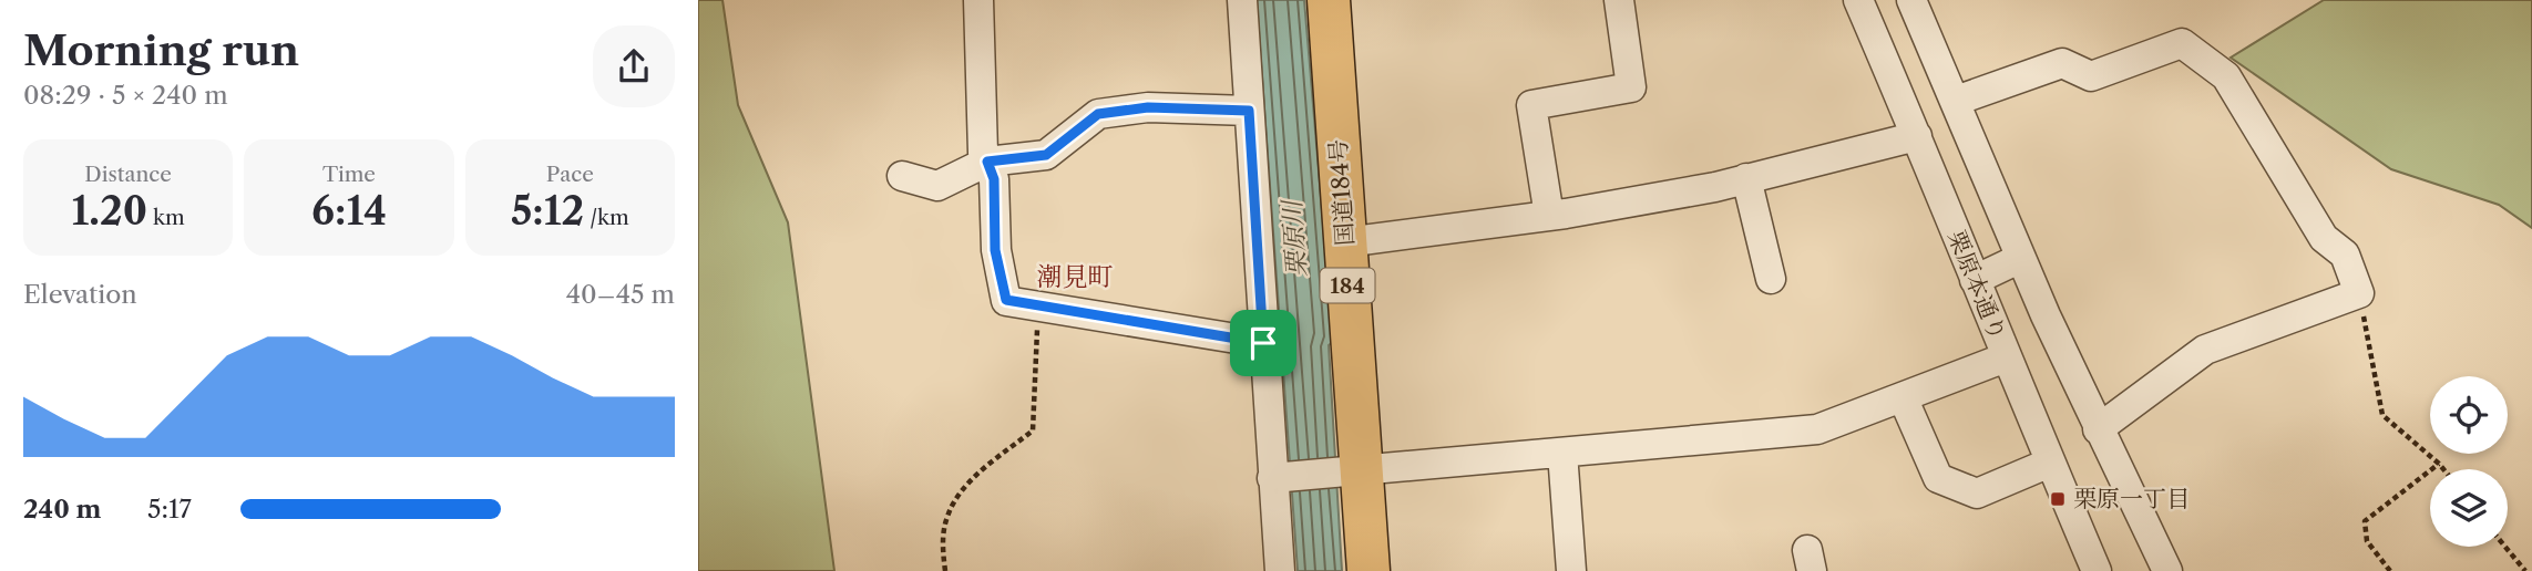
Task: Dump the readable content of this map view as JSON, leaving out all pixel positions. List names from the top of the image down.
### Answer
{
  "streets": {
    "highway": ["国道184号", "184"],
    "street": ["栗原本通り"]
  },
  "districts": ["潮見町"],
  "water": ["栗原川"],
  "places": {
    "transit": ["栗原一丁目"]
  },
  "page": {
    "heading": ["Morning run", "08:29 · 5 × 240 m"],
    "stats": [
      ["Distance", "1.20 km"],
      ["Time", "6:14"],
      ["Pace", "5:12 /km"]
    ],
    "chart": ["Elevation", "40–45 m"],
    "list": [
      {
        "name": "240 m",
        "note": "5:17"
      }
    ]
  }
}
